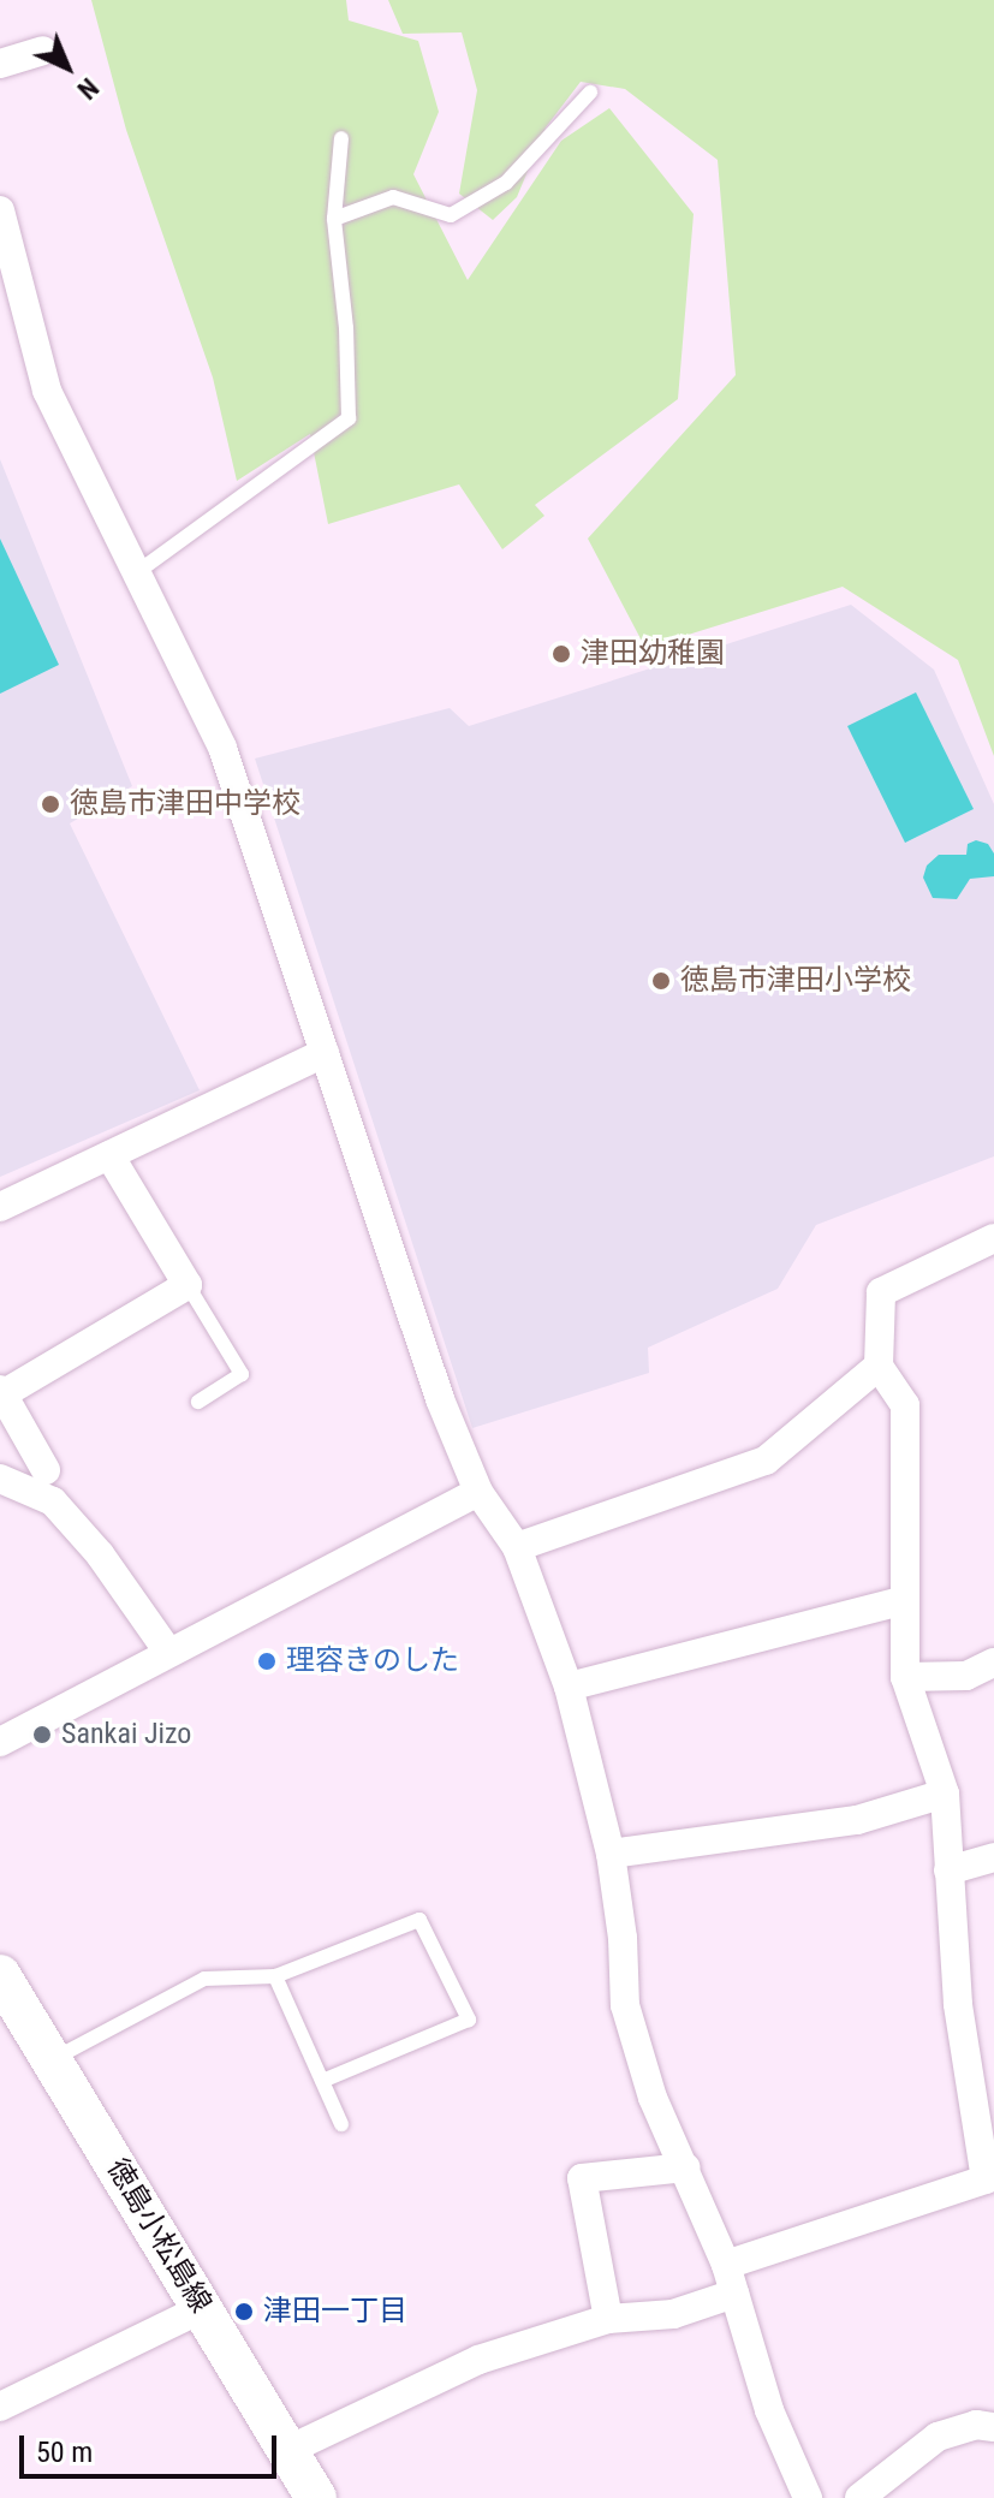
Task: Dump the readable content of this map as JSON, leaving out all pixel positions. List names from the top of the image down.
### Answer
{
  "streets": {
    "main road": ["徳島小松島線"]
  },
  "places": [
    "津田幼稚園",
    "徳島市津田中学校",
    "徳島市津田小学校",
    "理容きのした",
    "Sankai Jizo",
    "津田一丁目"
  ],
  "scale_bar": "50 m",
  "north": "bottom right"
}
